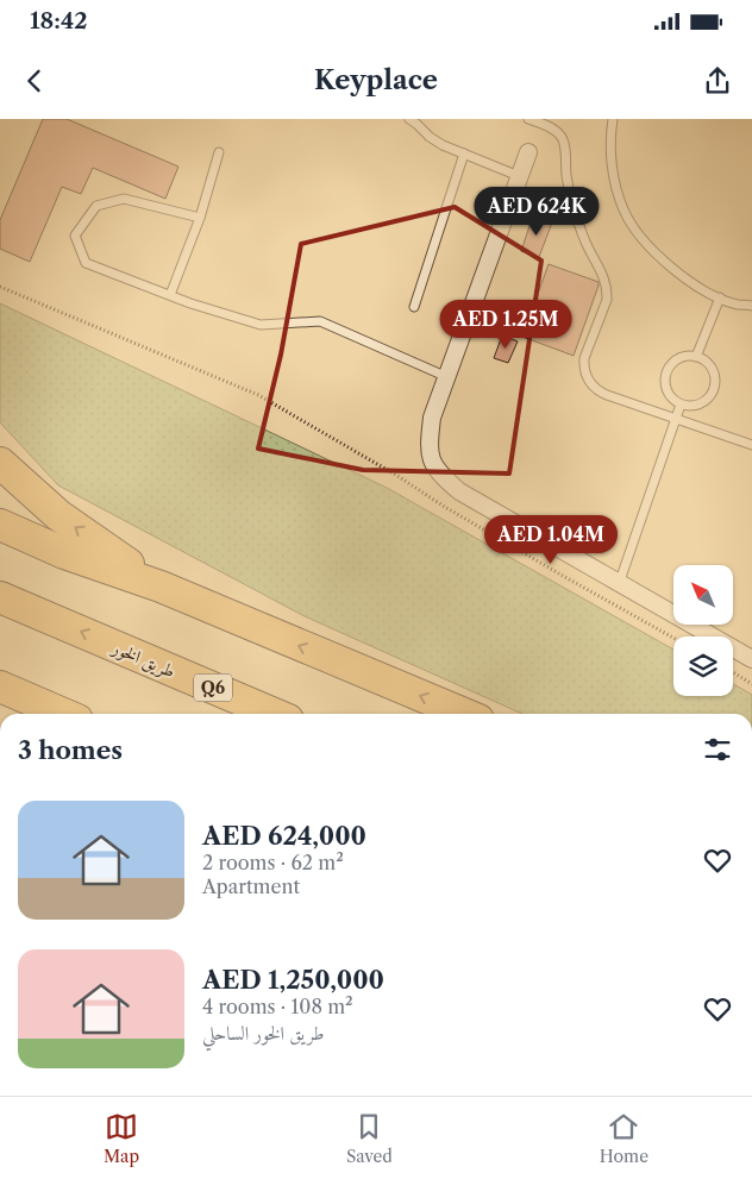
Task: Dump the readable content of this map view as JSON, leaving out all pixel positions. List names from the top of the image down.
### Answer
{
  "streets": {
    "highway": ["طريق الخور", "Q6"]
  },
  "north": "top left",
  "page": {
    "status": "18:42",
    "header": "Keyplace",
    "price": ["AED 624K", "AED 1.25M", "AED 1.04M"],
    "heading": "3 homes",
    "list": [
      {
        "name": "AED 624,000",
        "note": "2 rooms · 62 m² · Apartment"
      },
      {
        "name": "AED 1,250,000",
        "note": "4 rooms · 108 m² · طريق الخور الساحلي"
      }
    ],
    "tabs": ["Map", "Saved", "Home"]
  }
}
